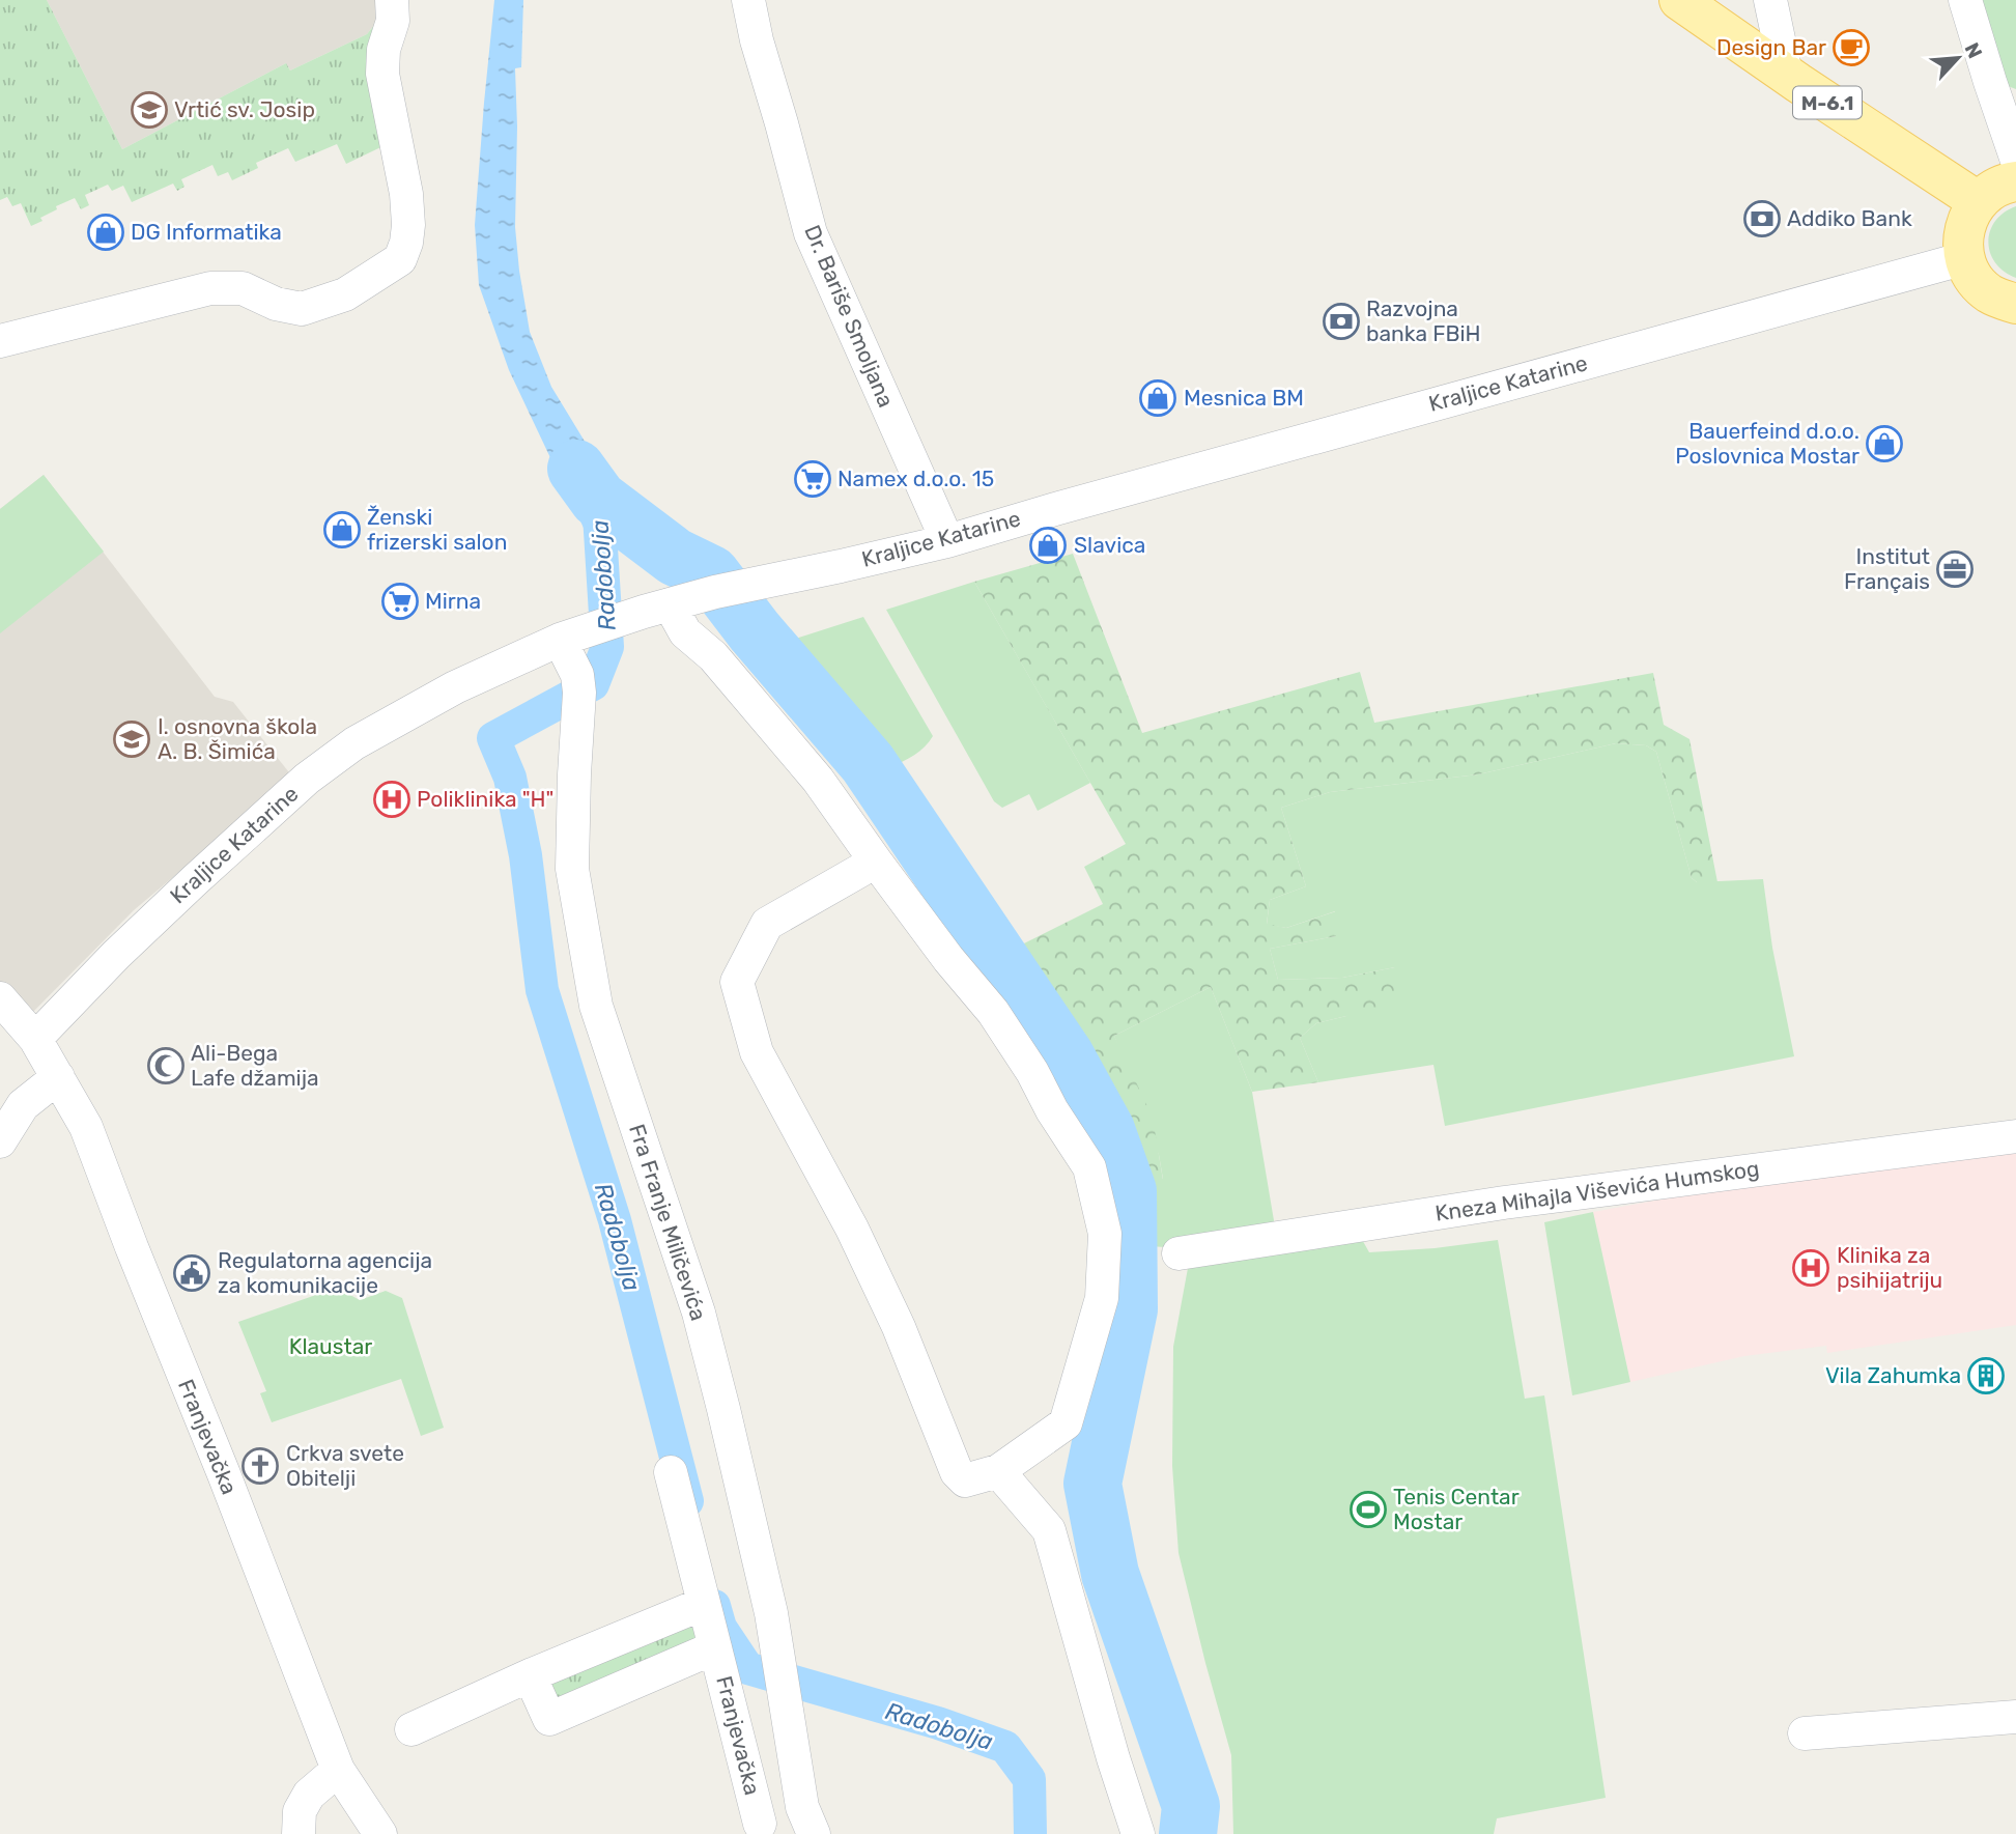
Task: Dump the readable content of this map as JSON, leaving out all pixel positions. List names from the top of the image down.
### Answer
{
  "streets": {
    "main road": ["M-6.1"],
    "street": [
      "Dr. Bariše Smoljana",
      "Kraljice Katarine",
      "Kneza Mihajla Viševića Humskog",
      "Fra Franje Miličevića",
      "Franjevačka"
    ]
  },
  "crossings": [
    ["Dr. Bariše Smoljana", "Kraljice Katarine"],
    ["Kraljice Katarine", "Fra Franje Miličevića"],
    ["Kraljice Katarine", "Franjevačka"],
    ["Fra Franje Miličevića", "Franjevačka"]
  ],
  "water": ["Radobolja"],
  "parks": ["Klaustar"],
  "places": {
    "cafe": ["Design Bar"],
    "school or university": ["Vrtić sv. Josip", "I. osnovna škola A. B. Šimića"],
    "bank": ["Addiko Bank", "Razvojna banka FBiH"],
    "shop": [
      "DG Informatika",
      "Mesnica BM",
      "Bauerfeind d.o.o. Poslovnica Mostar",
      "Ženski frizerski salon",
      "Slavica"
    ],
    "supermarket": ["Namex d.o.o. 15", "Mirna"],
    "office": ["Institut Français"],
    "hospital": ["Poliklinika \"H\"", "Klinika za psihijatriju"],
    "mosque": ["Ali-Bega Lafe džamija"],
    "public building": ["Regulatorna agencija za komunikacije"],
    "building": ["Vila Zahumka"],
    "church": ["Crkva svete Obitelji"],
    "sports": ["Tenis Centar Mostar"]
  },
  "north": "top right"
}
